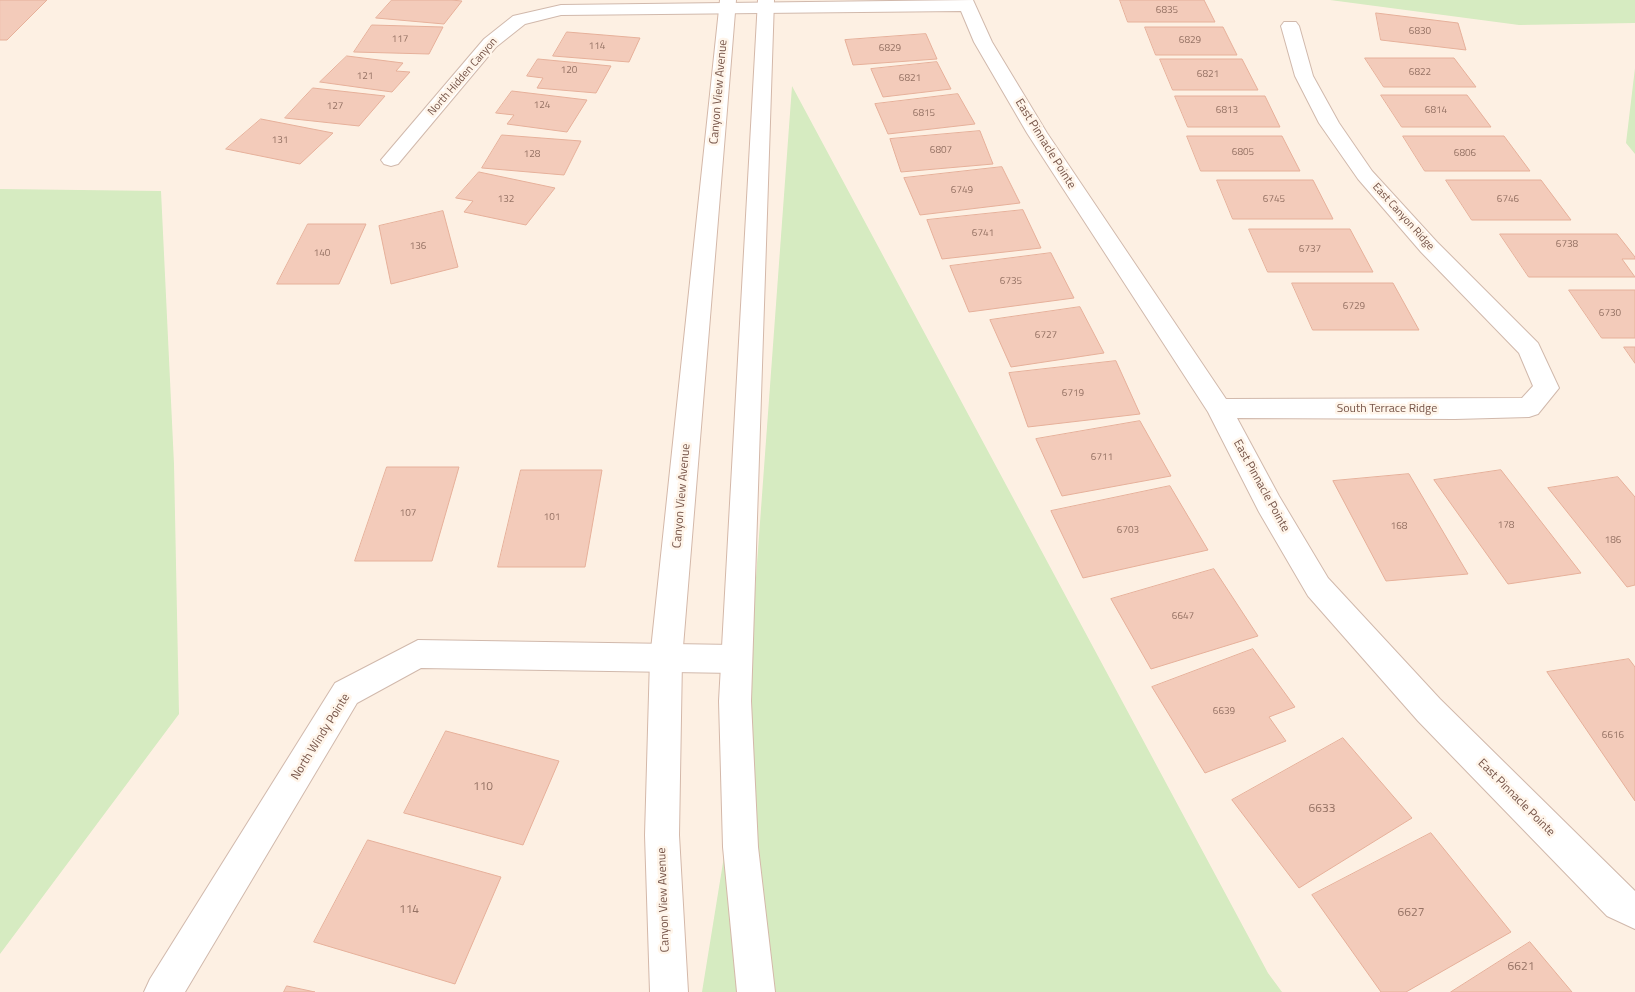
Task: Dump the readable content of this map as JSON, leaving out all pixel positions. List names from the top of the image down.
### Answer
{
  "streets": {
    "street": [
      "North Hidden Canyon",
      "Canyon View Avenue",
      "East Pinnacle Pointe",
      "East Canyon Ridge",
      "South Terrace Ridge",
      "North Windy Pointe"
    ]
  },
  "crossings": [
    ["North Hidden Canyon", "Canyon View Avenue"],
    ["North Hidden Canyon", "East Pinnacle Pointe"],
    ["Canyon View Avenue", "North Windy Pointe"],
    ["East Pinnacle Pointe", "South Terrace Ridge"],
    ["East Canyon Ridge", "South Terrace Ridge"]
  ],
  "house_numbers": [
    "6835",
    "6830",
    "117",
    "6829",
    "114",
    "6829",
    "120",
    "6822",
    "6821",
    "121",
    "6821",
    "124",
    "127",
    "6813",
    "6814",
    "6815",
    "131",
    "6807",
    "6805",
    "6806",
    "128",
    "6749",
    "132",
    "6745",
    "6746",
    "6741",
    "6738",
    "136",
    "6737",
    "140",
    "6735",
    "6729",
    "6730",
    "6727",
    "6719",
    "6711",
    "107",
    "101",
    "178",
    "168",
    "6703",
    "186",
    "6647",
    "6639",
    "6616",
    "110",
    "6633",
    "114",
    "6627",
    "6621"
  ]
}
